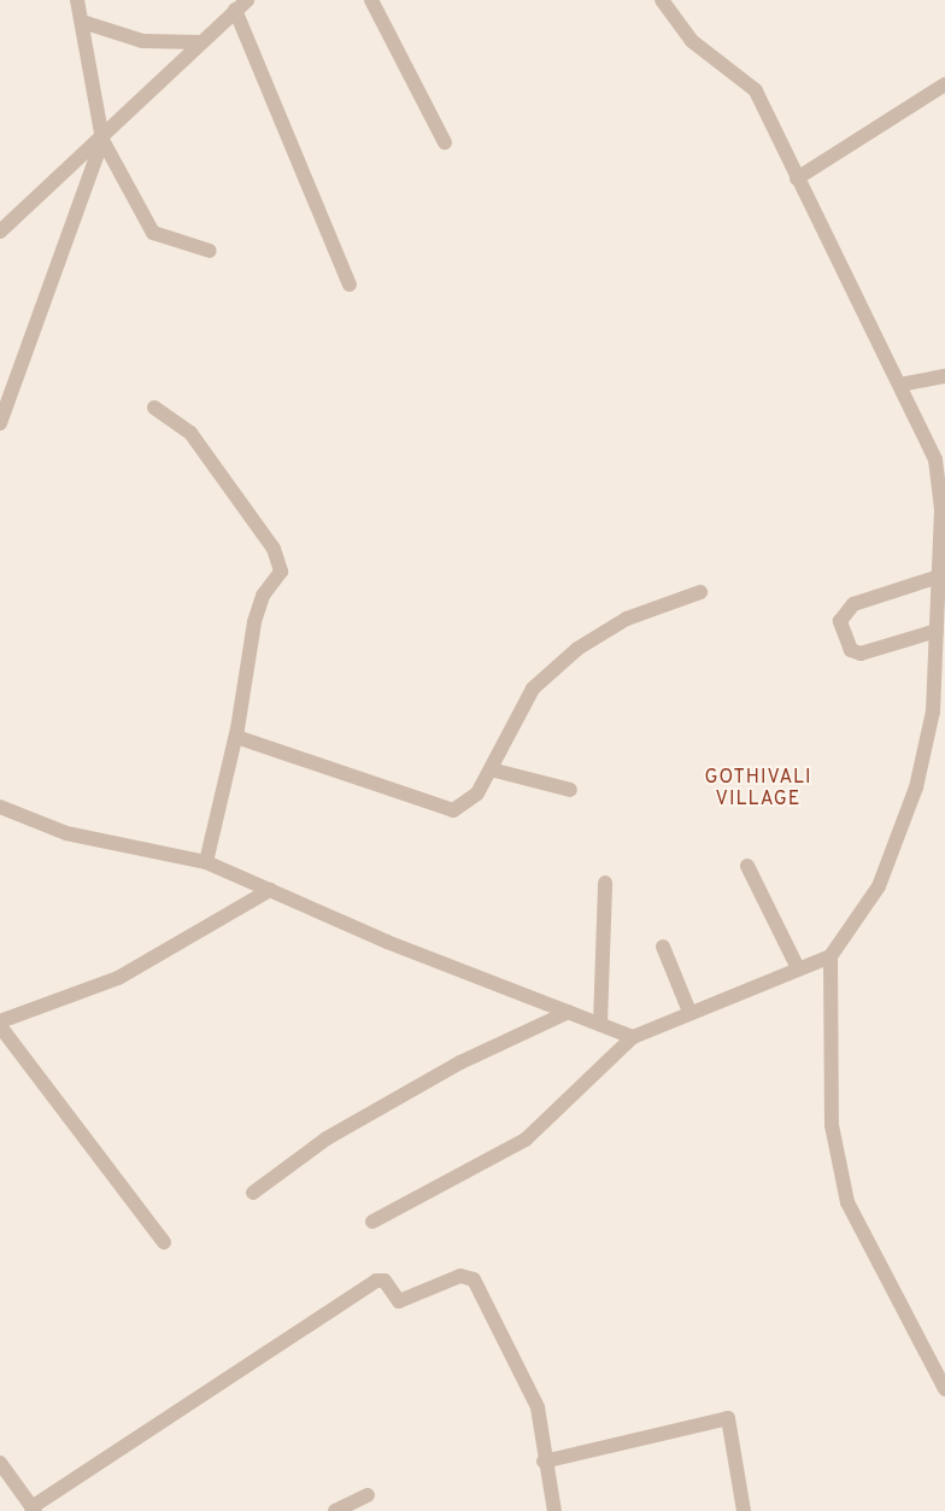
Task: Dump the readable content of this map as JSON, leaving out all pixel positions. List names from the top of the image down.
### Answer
{
  "districts": ["GOTHIVALI VILLAGE"]
}
